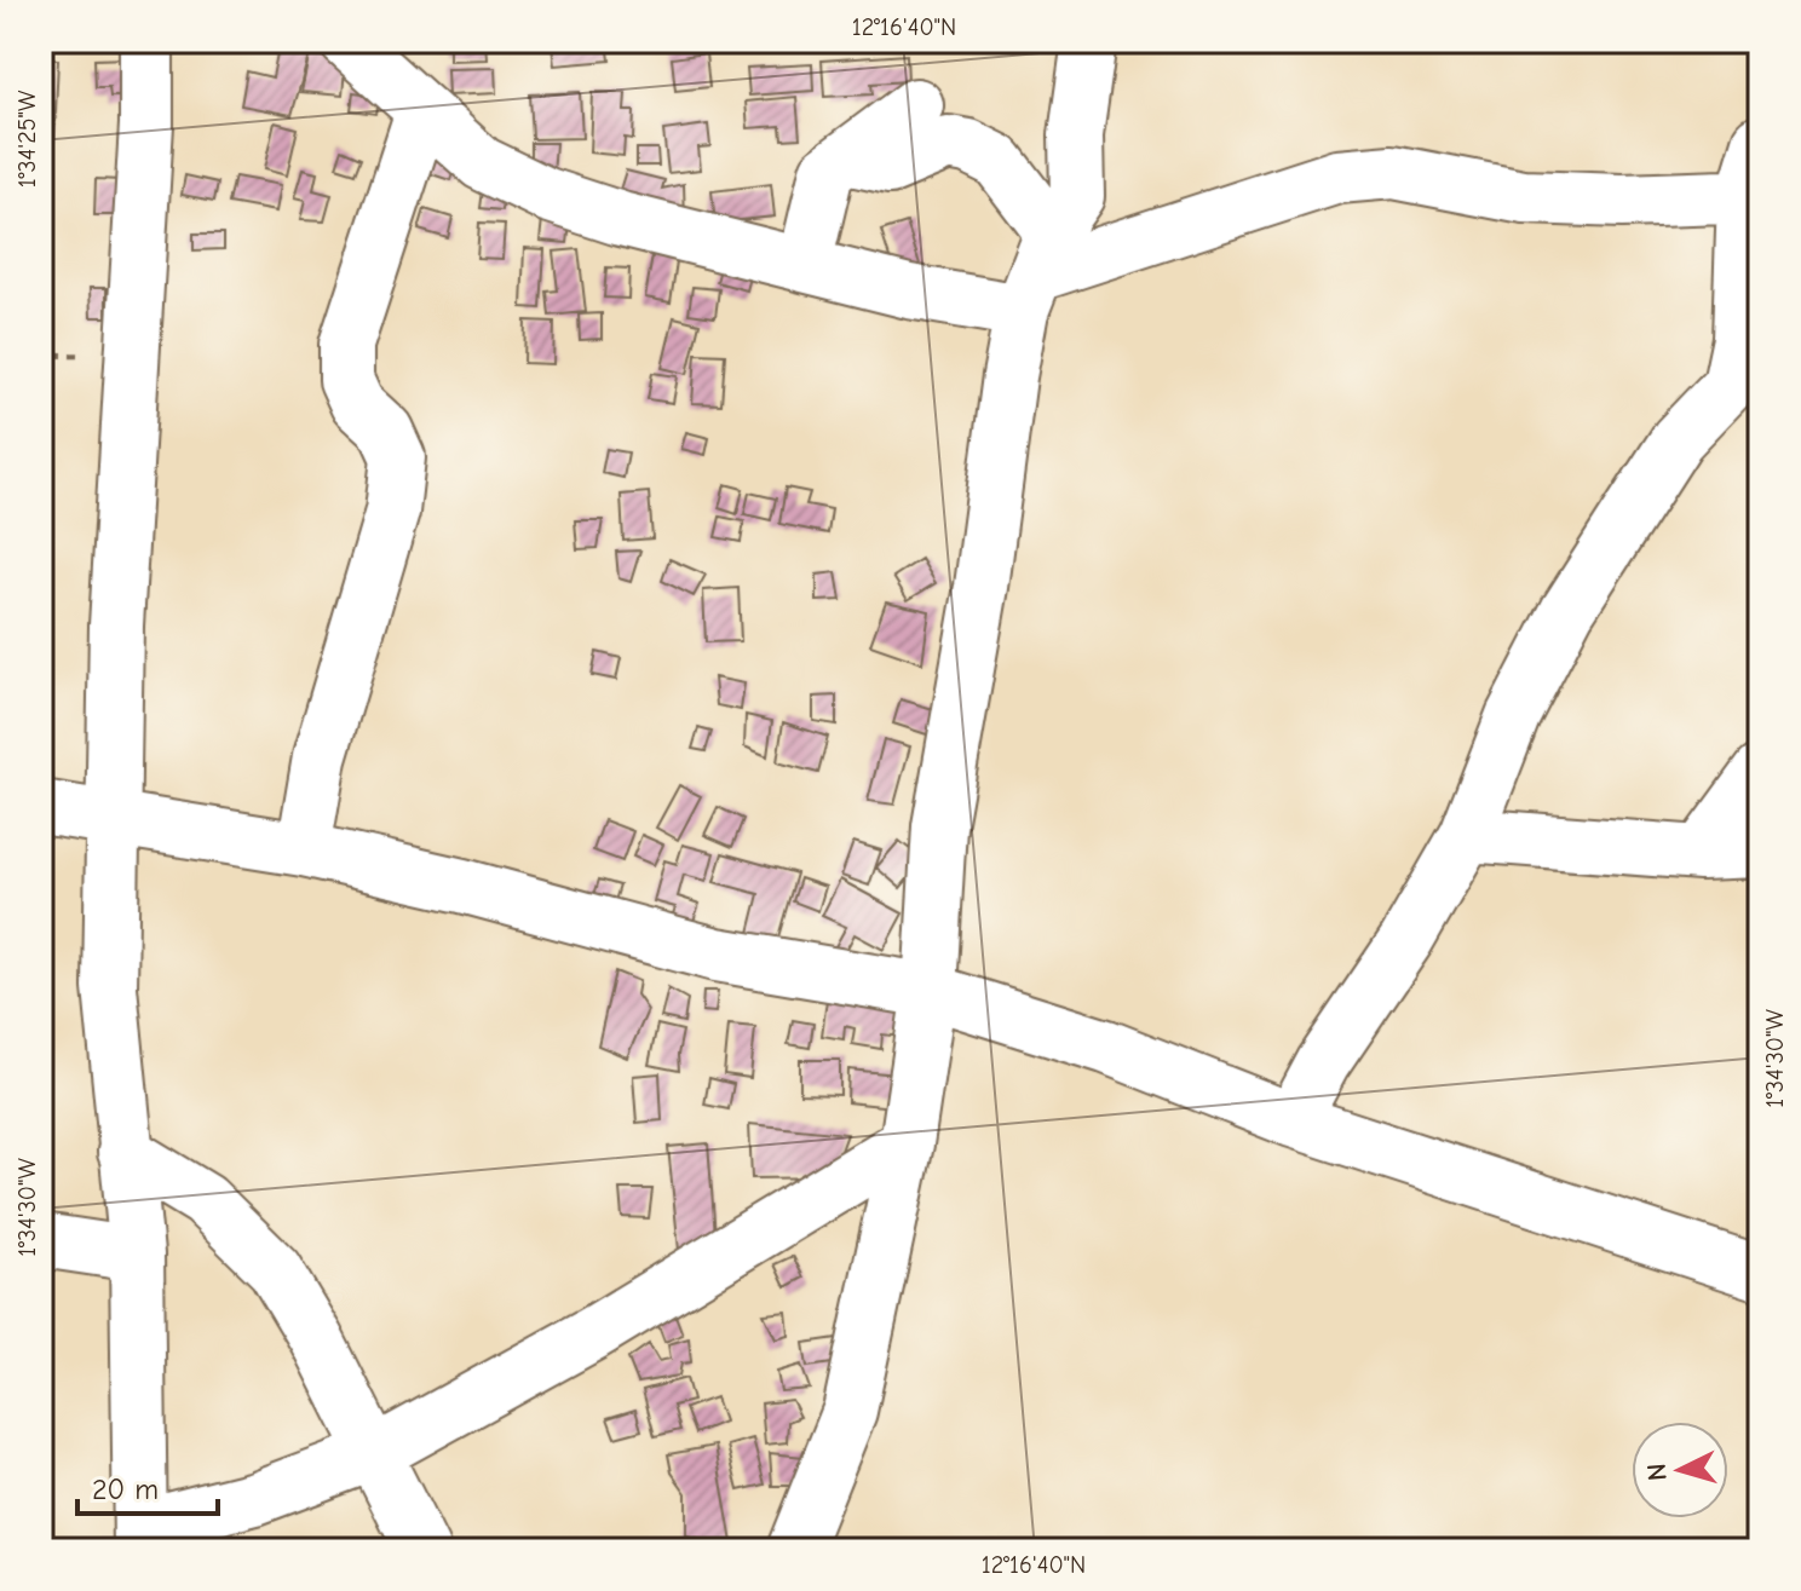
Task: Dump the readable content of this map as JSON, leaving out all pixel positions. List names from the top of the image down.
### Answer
{
  "scale_bar": "20 m",
  "north": "left",
  "coordinates": ["12°16'40\"N", "1°34'25\"W", "1°34'30\"W"]
}
